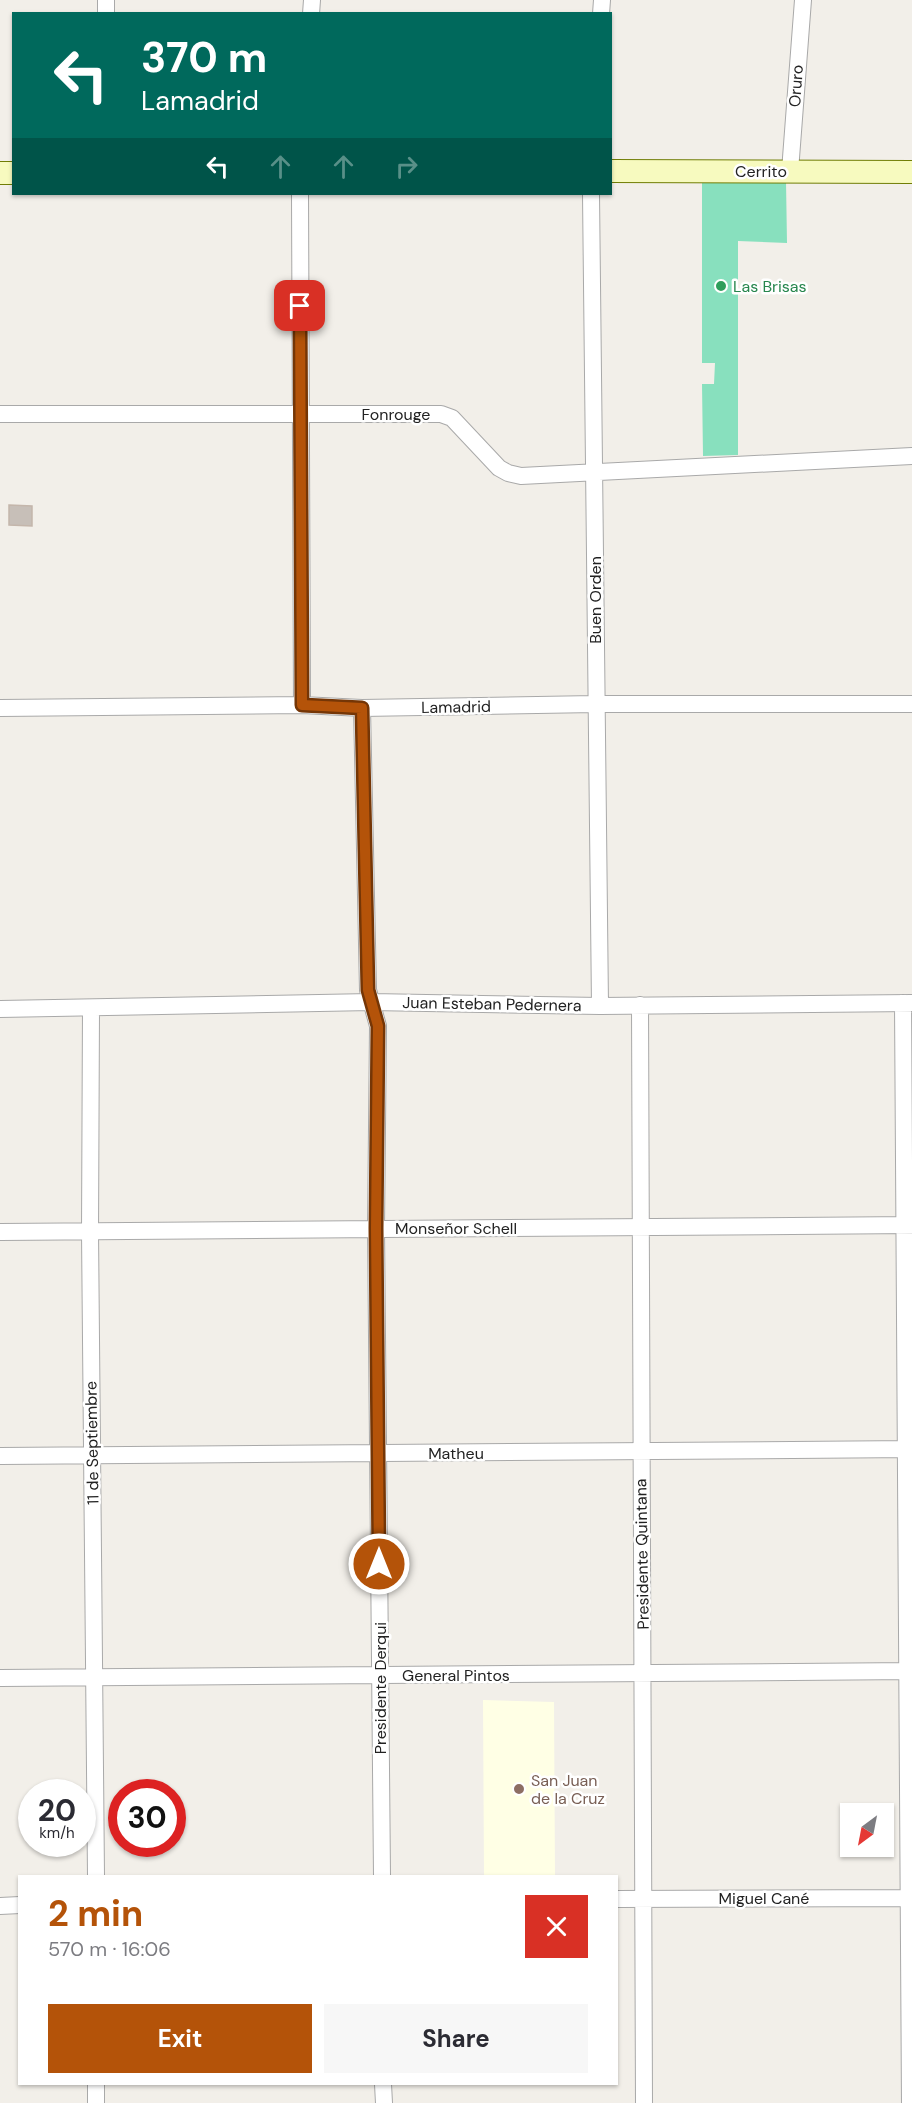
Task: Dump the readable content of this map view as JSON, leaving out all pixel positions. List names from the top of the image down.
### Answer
{
  "streets": {
    "main road": ["Cerrito"],
    "street": [
      "Oruro",
      "Fonrouge",
      "Buen Orden",
      "Lamadrid",
      "Juan Esteban Pedernera",
      "Monseñor Schell",
      "11 de Septiembre",
      "Matheu",
      "Presidente Quintana",
      "General Pintos",
      "Presidente Derqui",
      "Miguel Cané"
    ]
  },
  "crossings": [
    ["Oruro", "Cerrito"],
    ["Fonrouge", "Buen Orden"],
    ["Buen Orden", "Lamadrid"],
    ["Buen Orden", "Juan Esteban Pedernera"],
    ["Lamadrid", "Presidente Derqui"],
    ["Juan Esteban Pedernera", "11 de Septiembre"],
    ["Juan Esteban Pedernera", "Presidente Quintana"],
    ["Juan Esteban Pedernera", "Presidente Derqui"],
    ["Monseñor Schell", "11 de Septiembre"],
    ["Monseñor Schell", "Presidente Quintana"],
    ["Monseñor Schell", "Presidente Derqui"],
    ["11 de Septiembre", "Matheu"],
    ["11 de Septiembre", "General Pintos"],
    ["Matheu", "Presidente Quintana"],
    ["Matheu", "Presidente Derqui"],
    ["Presidente Quintana", "General Pintos"],
    ["Presidente Quintana", "Miguel Cané"],
    ["General Pintos", "Presidente Derqui"]
  ],
  "places": ["Las Brisas", "San Juan de la Cruz"],
  "north": "bottom left",
  "page": {
    "turn": ["370 m", "Lamadrid"],
    "speed": "20 km/h",
    "limit": "30",
    "heading": ["2 min", "570 m · 16:06"],
    "buttons": ["Exit", "Share"]
  }
}
